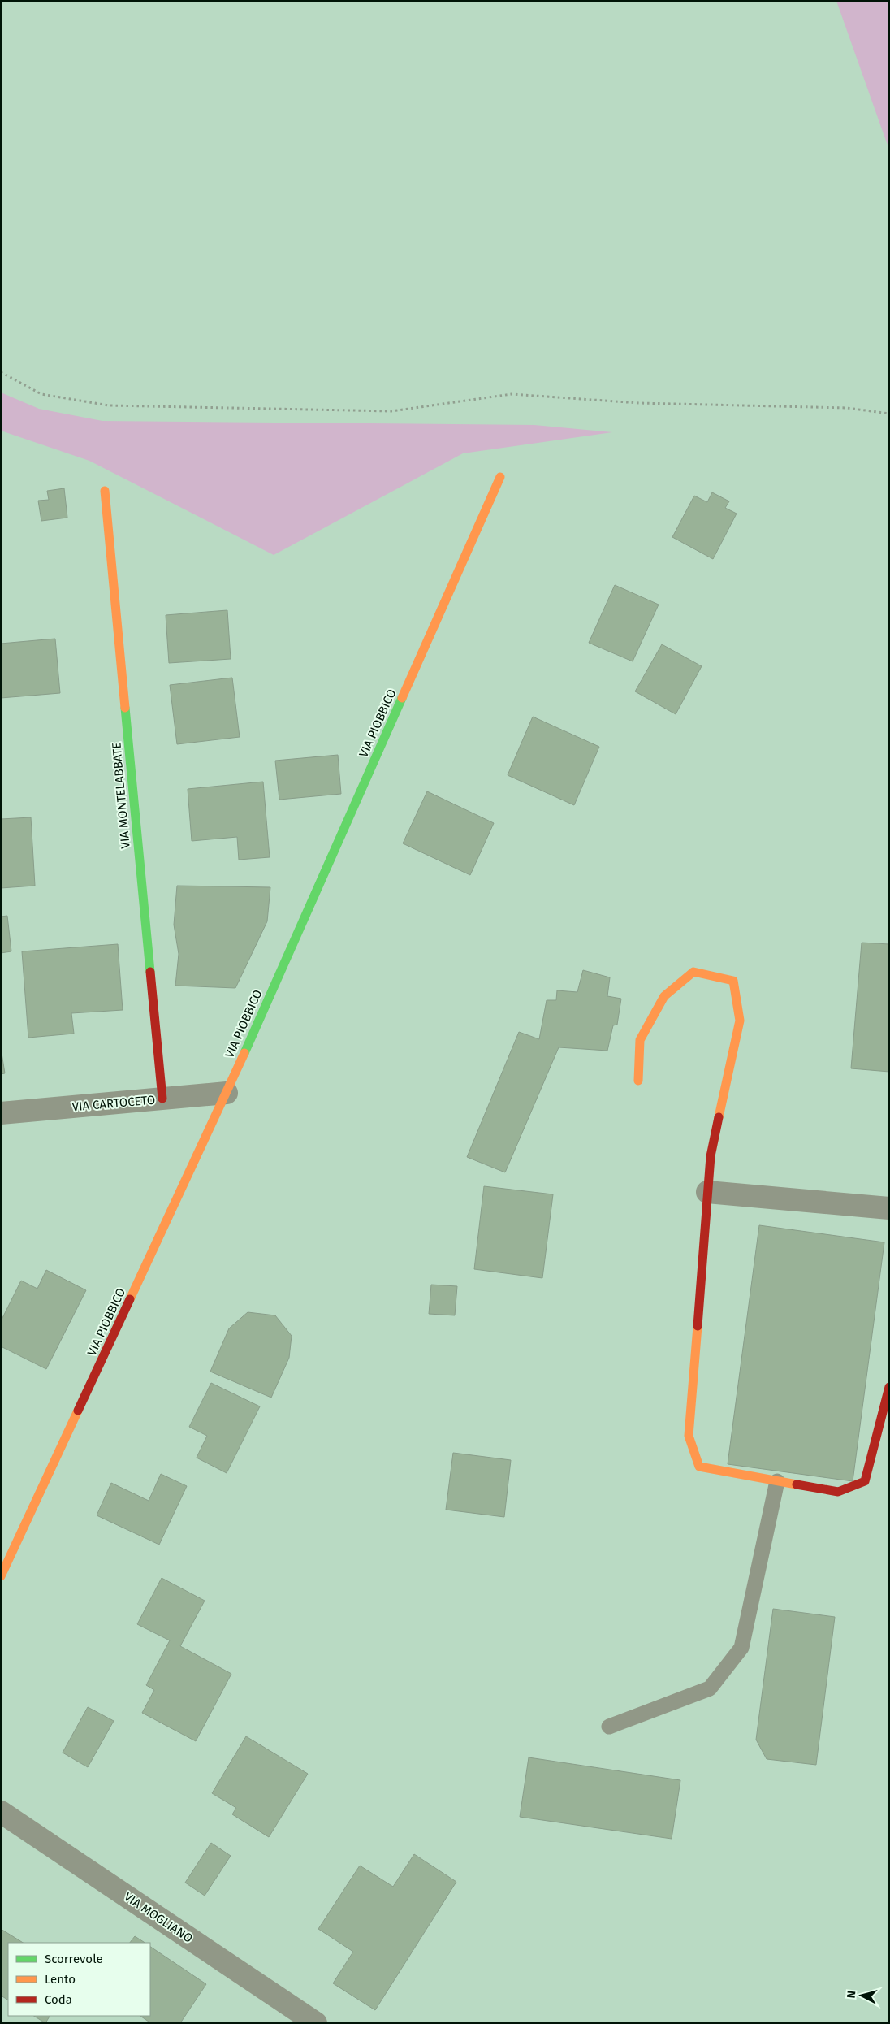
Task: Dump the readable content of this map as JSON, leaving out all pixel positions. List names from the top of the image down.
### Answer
{
  "streets": {
    "street": [
      "VIA PIOBBICO",
      "VIA MONTELABBATE",
      "VIA CARTOCETO",
      "VIA MOGLIANO"
    ]
  },
  "crossings": [
    ["VIA PIOBBICO", "VIA CARTOCETO"],
    ["VIA MONTELABBATE", "VIA CARTOCETO"]
  ],
  "legend": ["Scorrevole", "Lento", "Coda"],
  "north": "left"
}
